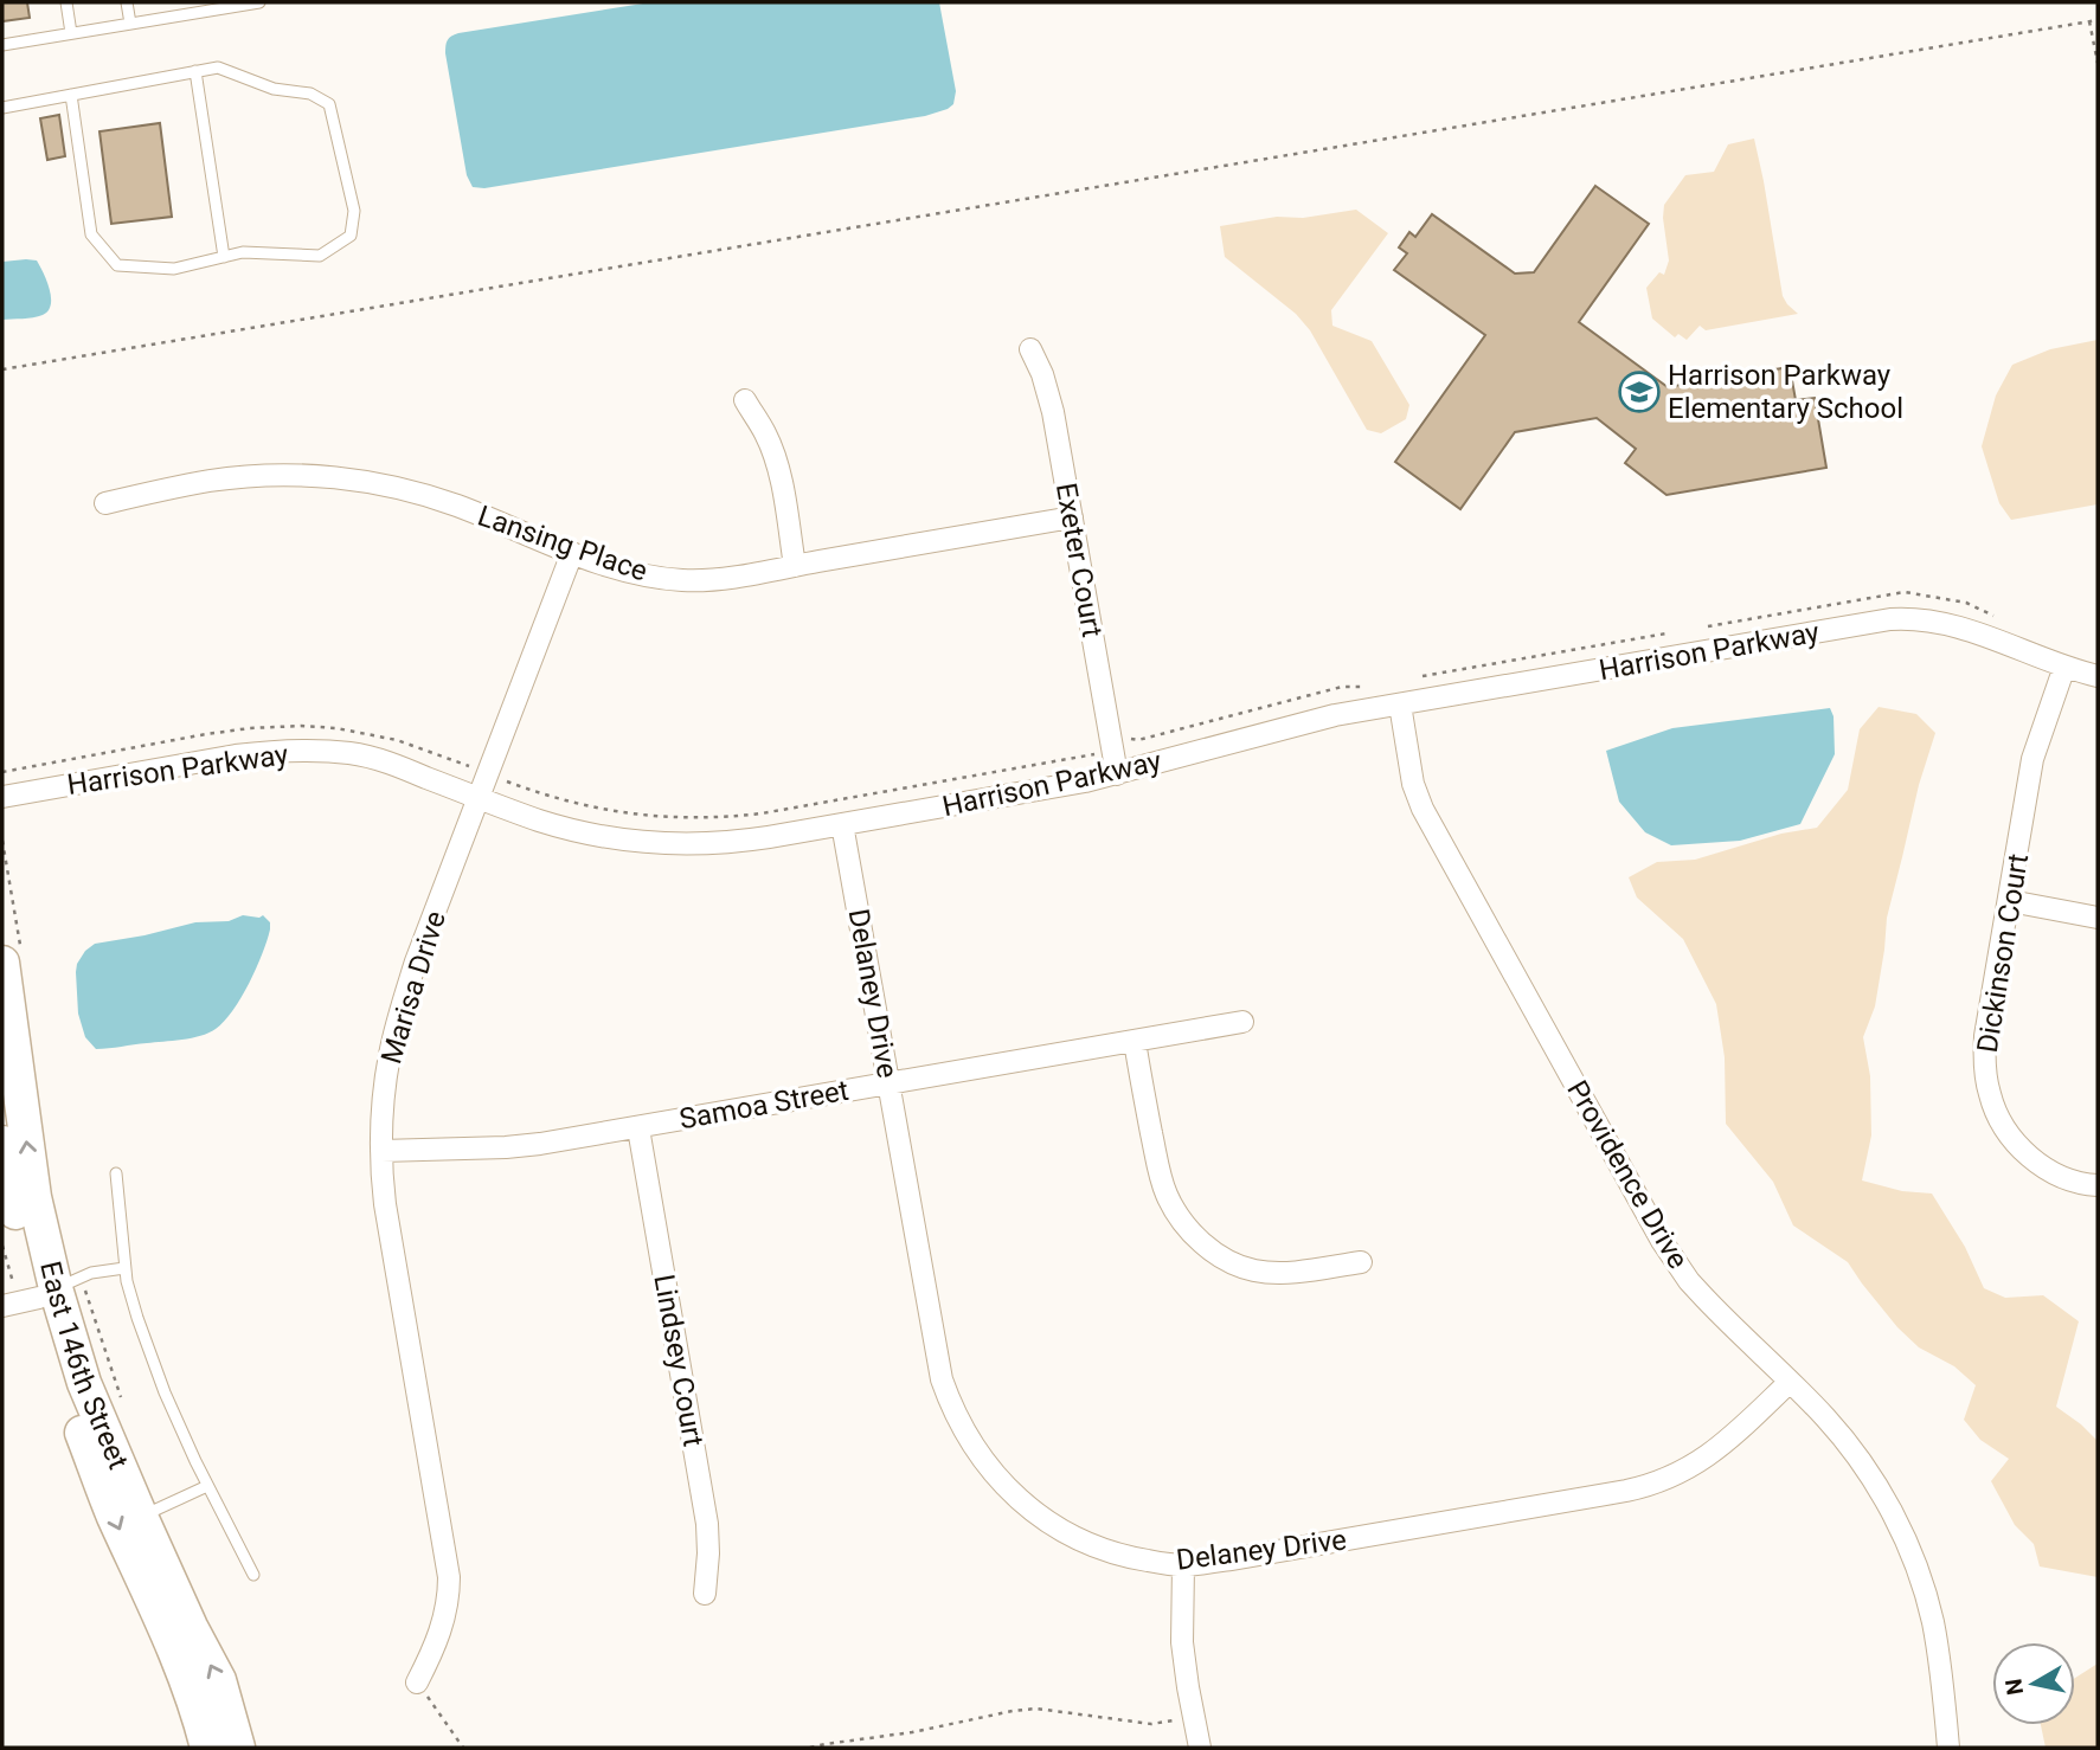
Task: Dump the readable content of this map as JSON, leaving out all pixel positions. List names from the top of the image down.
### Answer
{
  "streets": {
    "main road": ["East 146th Street"],
    "street": [
      "Lansing Place",
      "Exeter Court",
      "Harrison Parkway",
      "Dickinson Court",
      "Marisa Drive",
      "Delaney Drive",
      "Samoa Street",
      "Providence Drive",
      "Lindsey Court"
    ]
  },
  "crossings": [
    ["Lansing Place", "Exeter Court"],
    ["Lansing Place", "Marisa Drive"],
    ["Exeter Court", "Harrison Parkway"],
    ["Harrison Parkway", "Dickinson Court"],
    ["Harrison Parkway", "Marisa Drive"],
    ["Harrison Parkway", "Delaney Drive"],
    ["Harrison Parkway", "Providence Drive"],
    ["Marisa Drive", "Samoa Street"],
    ["Delaney Drive", "Samoa Street"],
    ["Delaney Drive", "Providence Drive"],
    ["Samoa Street", "Lindsey Court"]
  ],
  "places": {
    "school or university": ["Harrison Parkway Elementary School"]
  },
  "north": "left"
}
